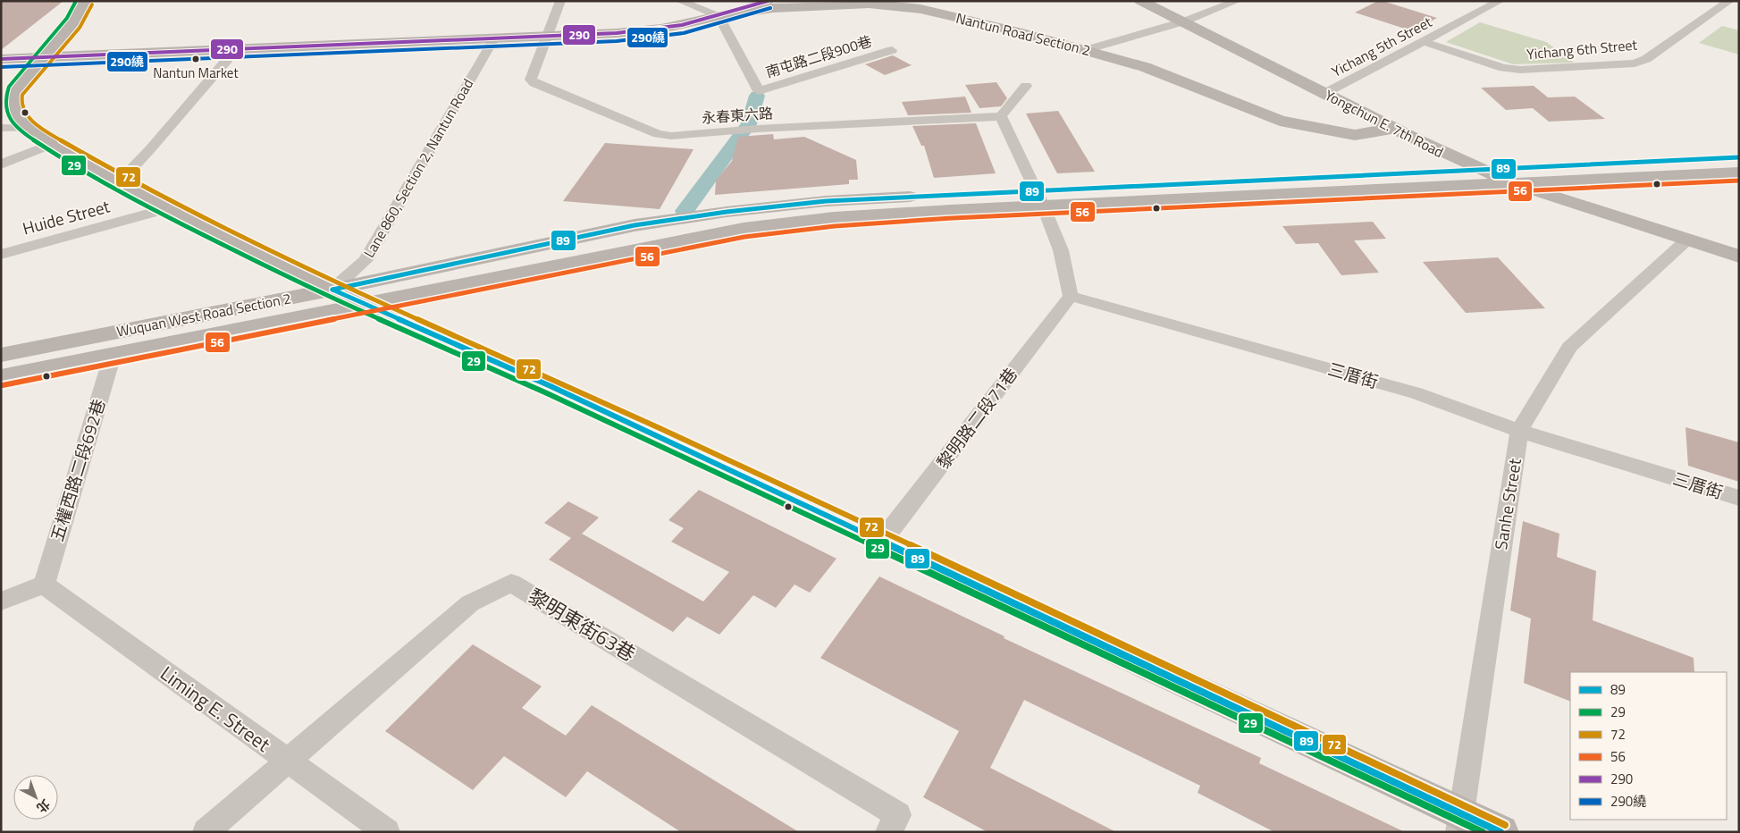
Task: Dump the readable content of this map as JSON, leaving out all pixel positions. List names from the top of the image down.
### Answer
{
  "streets": {
    "main road": ["Nantun Road Section 2", "Yongchun E. 7th Road", "Wuquan West Road Section 2"],
    "street": [
      "Yichang 5th Street",
      "Yichang 6th Street",
      "南屯路二段900巷",
      "永春東六路",
      "Lane 860, Section 2, Nantun Road",
      "Huide Street",
      "三厝街",
      "黎明路二段71巷",
      "五權西路二段692巷",
      "Sanhe Street",
      "黎明東街63巷",
      "Liming E. Street"
    ]
  },
  "crossings": [
    ["Nantun Road Section 2", "南屯路二段900巷"],
    ["Nantun Road Section 2", "永春東六路"],
    ["Nantun Road Section 2", "Yongchun E. 7th Road"],
    ["Nantun Road Section 2", "Lane 860, Section 2, Nantun Road"],
    ["Yichang 5th Street", "Yichang 6th Street"],
    ["Yichang 5th Street", "Yongchun E. 7th Road"],
    ["Yongchun E. 7th Road", "Wuquan West Road Section 2"],
    ["Yongchun E. 7th Road", "Sanhe Street"],
    ["Lane 860, Section 2, Nantun Road", "Wuquan West Road Section 2"],
    ["Wuquan West Road Section 2", "五權西路二段692巷"],
    ["三厝街", "黎明路二段71巷"],
    ["三厝街", "Sanhe Street"],
    ["五權西路二段692巷", "Liming E. Street"],
    ["黎明東街63巷", "Liming E. Street"]
  ],
  "places": ["Nantun Market"],
  "lines": [
    "transit line 29",
    "transit line 290",
    "transit line 72",
    "transit line 290繞",
    "transit line 89",
    "transit line 56"
  ],
  "legend": [
    "89",
    "29",
    "72",
    "56",
    "290",
    "290繞"
  ],
  "north": "bottom right"
}
